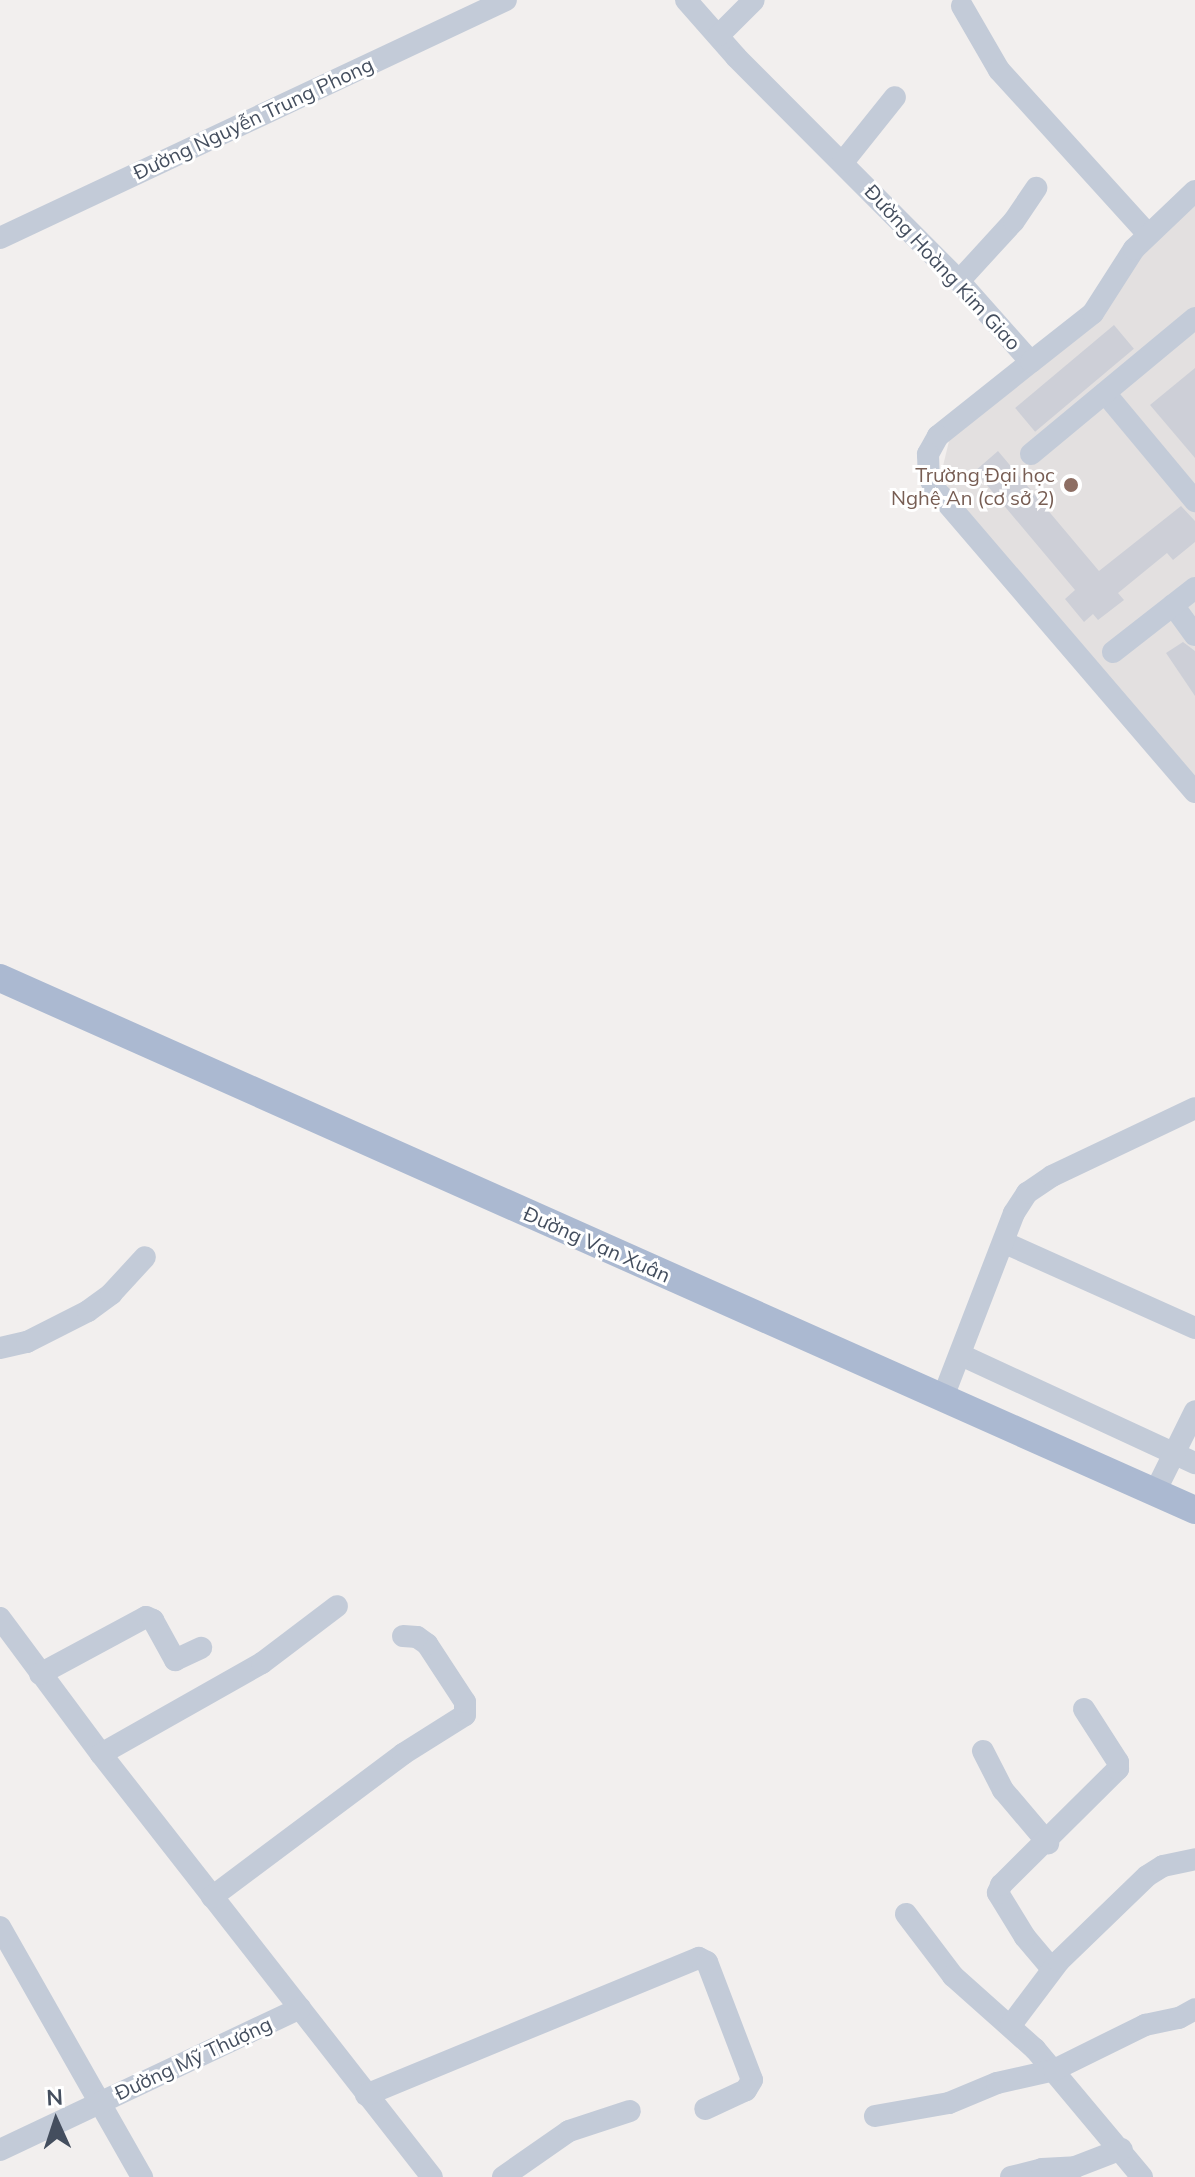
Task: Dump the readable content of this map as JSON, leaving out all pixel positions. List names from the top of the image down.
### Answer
{
  "streets": {
    "main road": ["Đường Vạn Xuân"],
    "street": ["Đường Nguyễn Trung Phong", "Đường Hoàng Kim Giao", "Đường Mỹ Thượng"]
  },
  "places": ["Trường Đại học Nghệ An (cơ sở 2)"],
  "north": "top"
}
